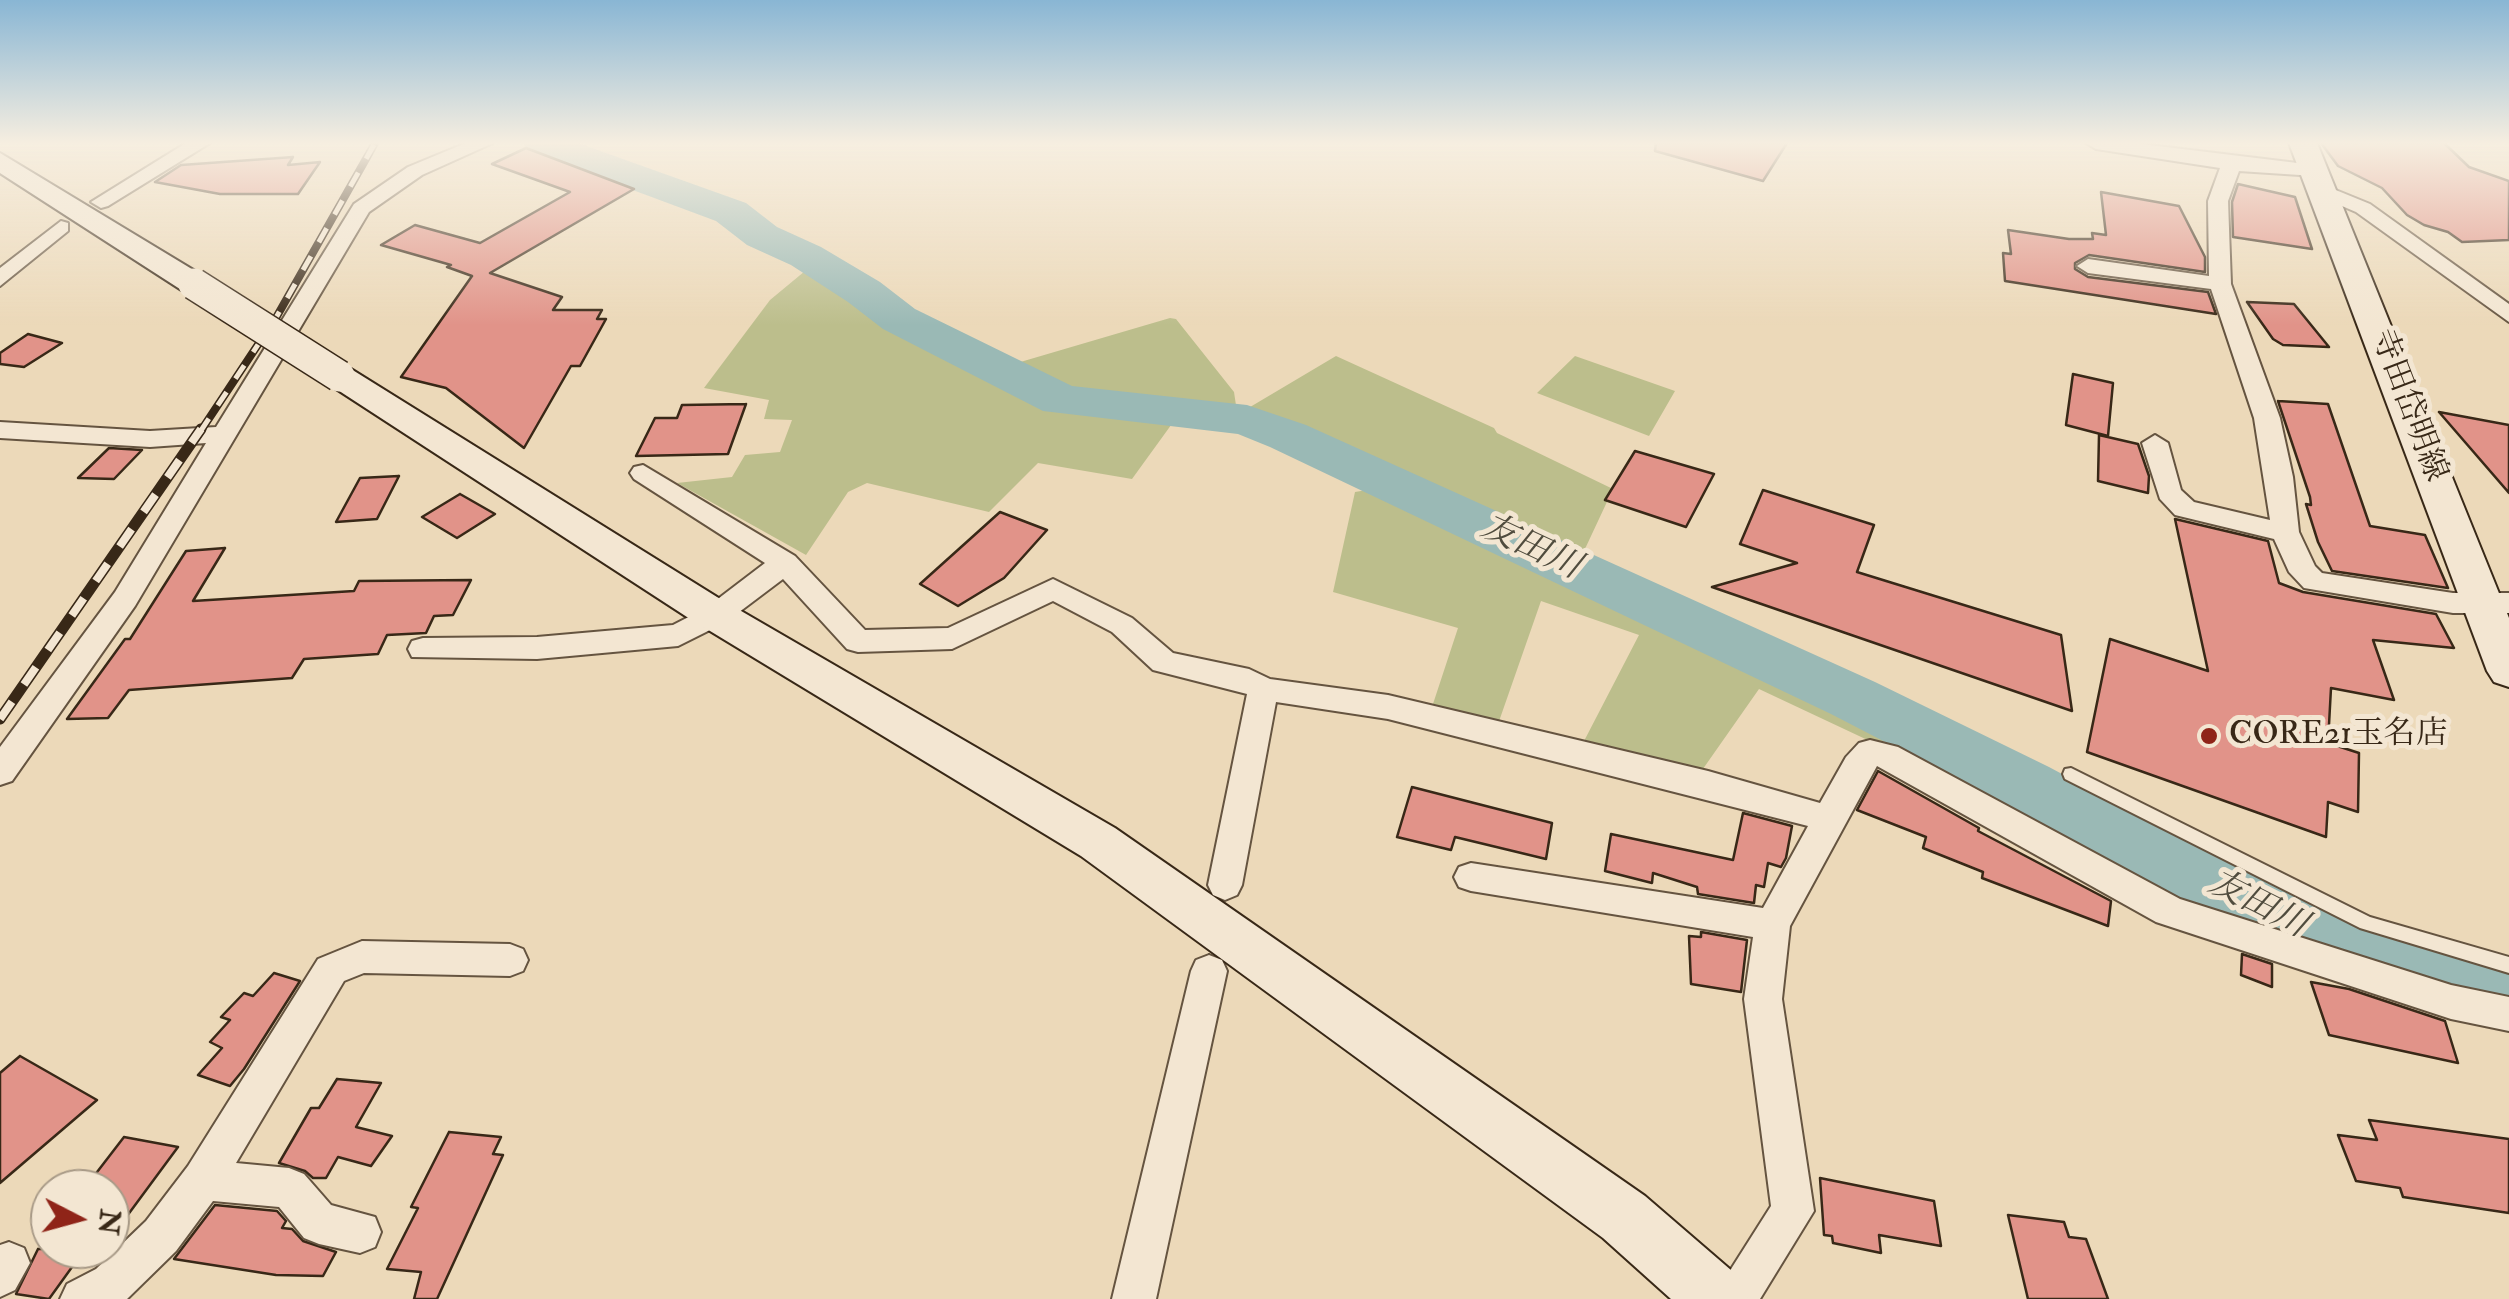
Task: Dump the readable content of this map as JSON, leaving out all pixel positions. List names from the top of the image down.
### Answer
{
  "streets": {
    "street": ["寺田岱明線"]
  },
  "water": ["友田川"],
  "places": ["CORE21玉名店"],
  "north": "right"
}
